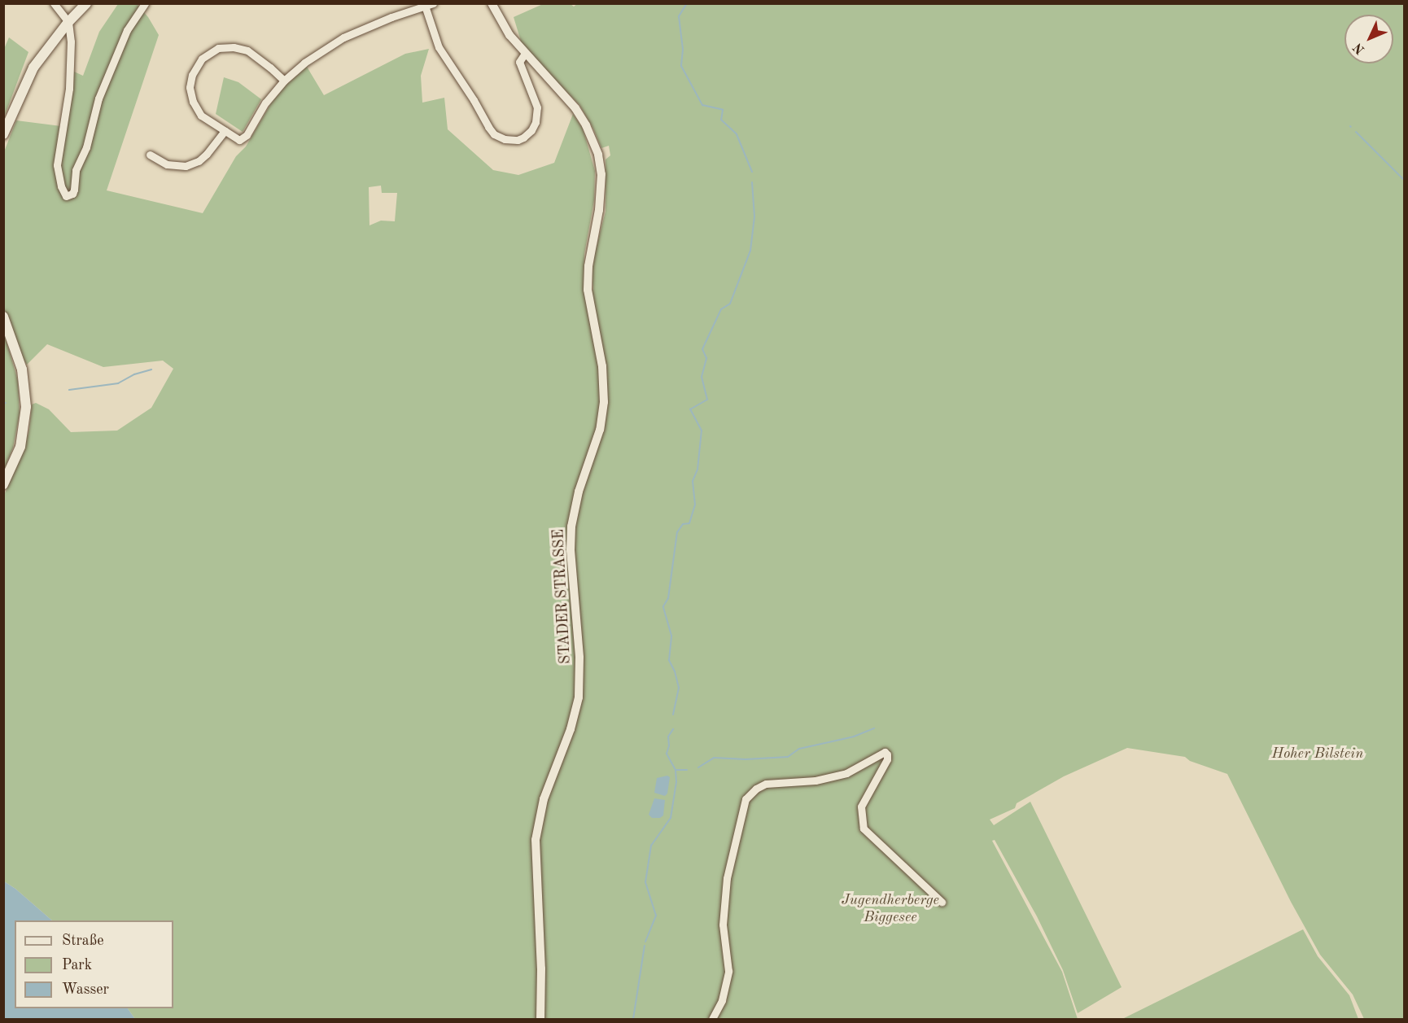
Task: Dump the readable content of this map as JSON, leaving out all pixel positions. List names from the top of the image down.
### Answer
{
  "streets": {
    "street": ["STADER STRASSE"]
  },
  "parks": ["Hoher Bilstein", "Jugendherberge Biggesee"],
  "legend": ["Straße", "Park", "Wasser"],
  "north": "bottom left"
}
